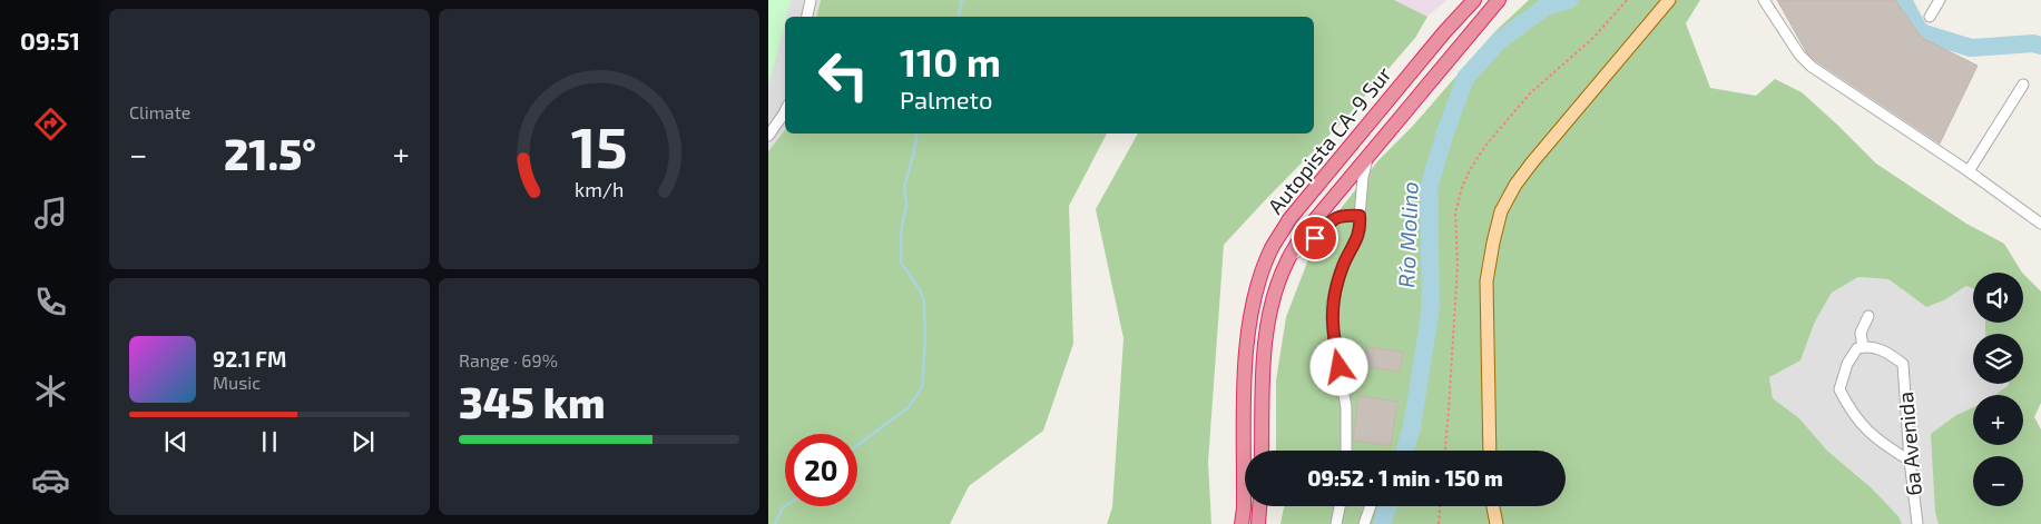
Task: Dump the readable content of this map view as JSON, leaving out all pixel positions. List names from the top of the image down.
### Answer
{
  "streets": {
    "highway": ["Autopista CA-9 Sur"],
    "street": ["6a Avenida"]
  },
  "water": ["Río Molino"],
  "page": {
    "tabs": "09:51",
    "tile": [
      "Climate",
      ["Range · 69%", "345 km"]
    ],
    "turn": ["110 m", "Palmeto"],
    "heat": ["−", "21.5°", "+"],
    "map_buttons": ["+", "−"],
    "song": ["92.1 FM", "Music"],
    "limit": "20",
    "trip": "09:52 · 1 min · 150 m",
    "gauge": ["15", "km/h"]
  }
}
